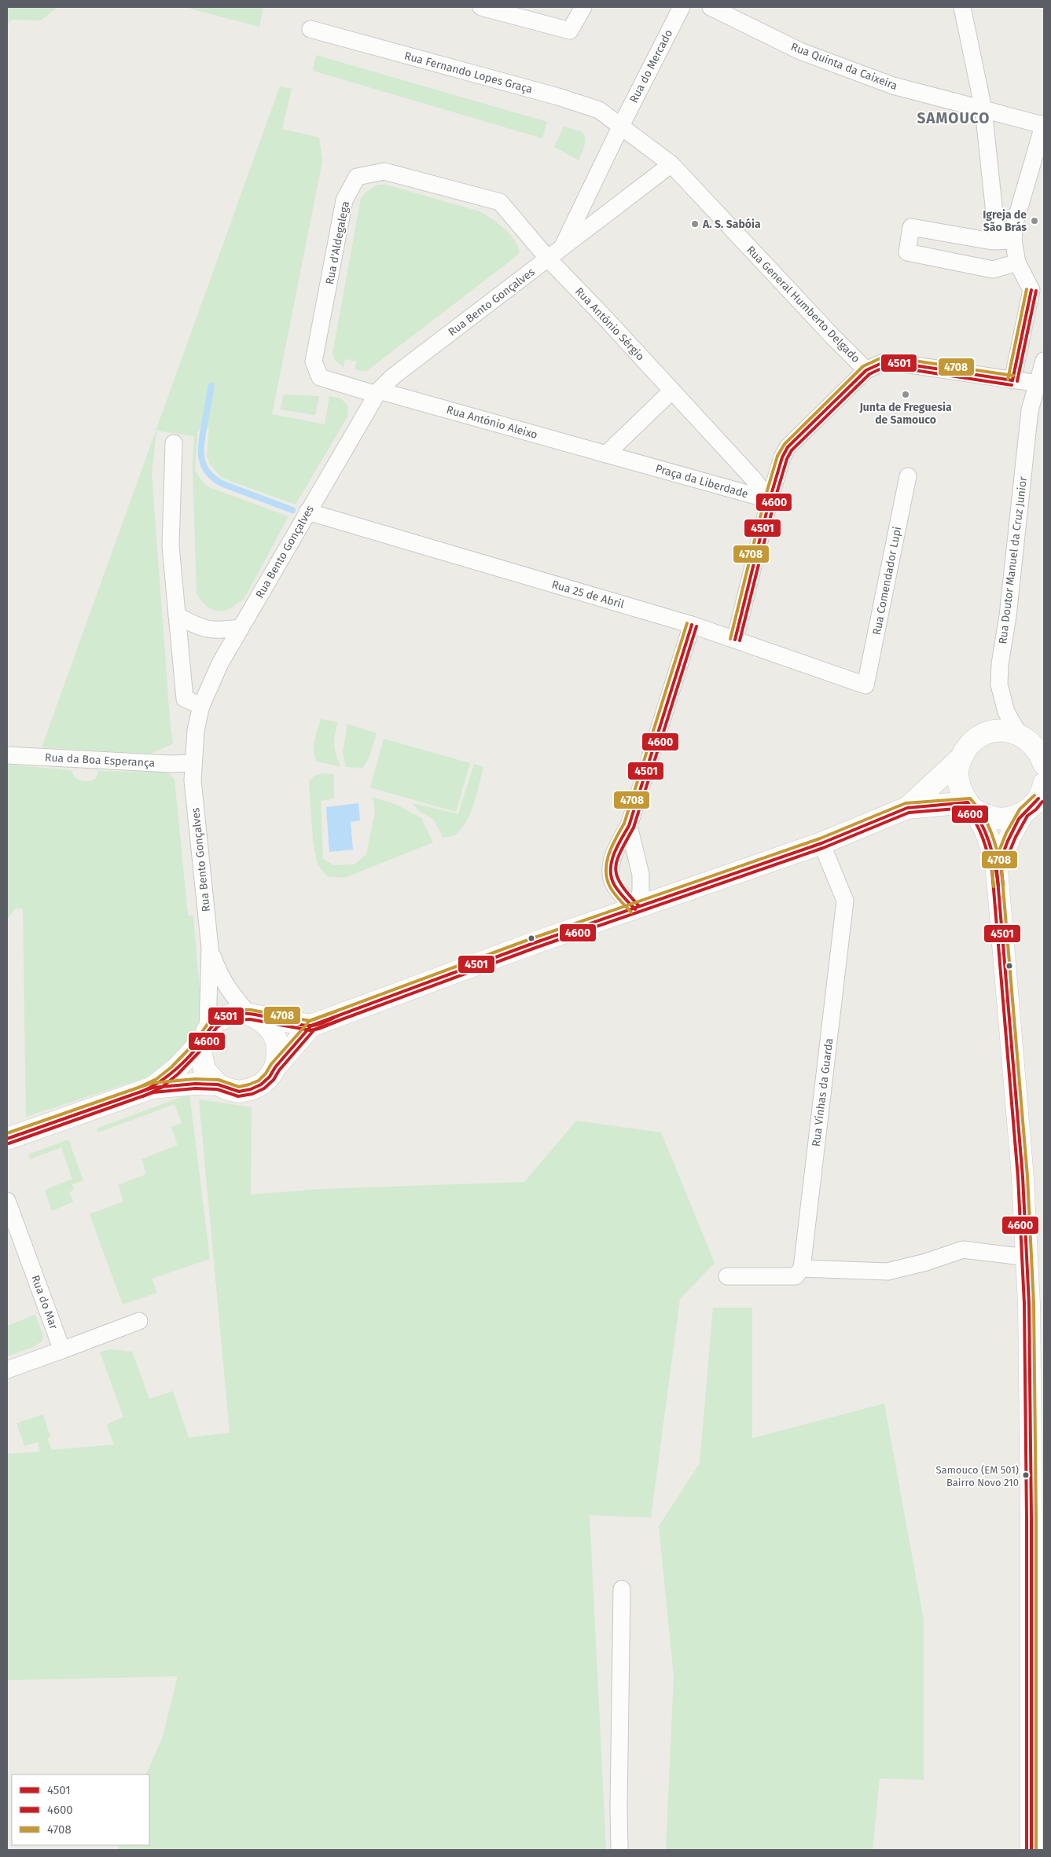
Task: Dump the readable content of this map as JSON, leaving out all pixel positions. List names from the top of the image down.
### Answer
{
  "streets": {
    "street": [
      "Rua do Mercado",
      "Rua Quinta da Caixeira",
      "Rua Fernando Lopes Graça",
      "Rua d'Aldegalega",
      "Rua Bento Gonçalves",
      "Rua General Humberto Delgado",
      "Rua António Sérgio",
      "Rua António Aleixo",
      "Praça da Liberdade",
      "Rua Doutor Manuel da Cruz Junior",
      "Rua Comendador Lupi",
      "Rua 25 de Abril",
      "Rua da Boa Esperança",
      "Rua Vinhas da Guarda",
      "Rua do Mar"
    ]
  },
  "crossings": [
    ["Rua do Mercado", "Rua Fernando Lopes Graça"],
    ["Rua do Mercado", "Rua Bento Gonçalves"],
    ["Rua do Mercado", "Rua General Humberto Delgado"],
    ["Rua Fernando Lopes Graça", "Rua Bento Gonçalves"],
    ["Rua Fernando Lopes Graça", "Rua General Humberto Delgado"],
    ["Rua d'Aldegalega", "Rua Bento Gonçalves"],
    ["Rua d'Aldegalega", "Rua António Sérgio"],
    ["Rua d'Aldegalega", "Rua António Aleixo"],
    ["Rua Bento Gonçalves", "Rua General Humberto Delgado"],
    ["Rua Bento Gonçalves", "Rua António Sérgio"],
    ["Rua Bento Gonçalves", "Rua António Aleixo"],
    ["Rua Bento Gonçalves", "Rua 25 de Abril"],
    ["Rua Bento Gonçalves", "Rua da Boa Esperança"],
    ["Rua António Sérgio", "Praça da Liberdade"],
    ["Rua António Aleixo", "Praça da Liberdade"],
    ["Rua Comendador Lupi", "Rua 25 de Abril"]
  ],
  "districts": ["SAMOUCO"],
  "places": [
    "Igreja de São Brás",
    "A. S. Sabóia",
    "Junta de Freguesia de Samouco",
    "Samouco (EM 501) Bairro Novo 210"
  ],
  "lines": ["transit line 4708", "transit line 4501", "transit line 4600"],
  "legend": ["4501", "4600", "4708"]
}
